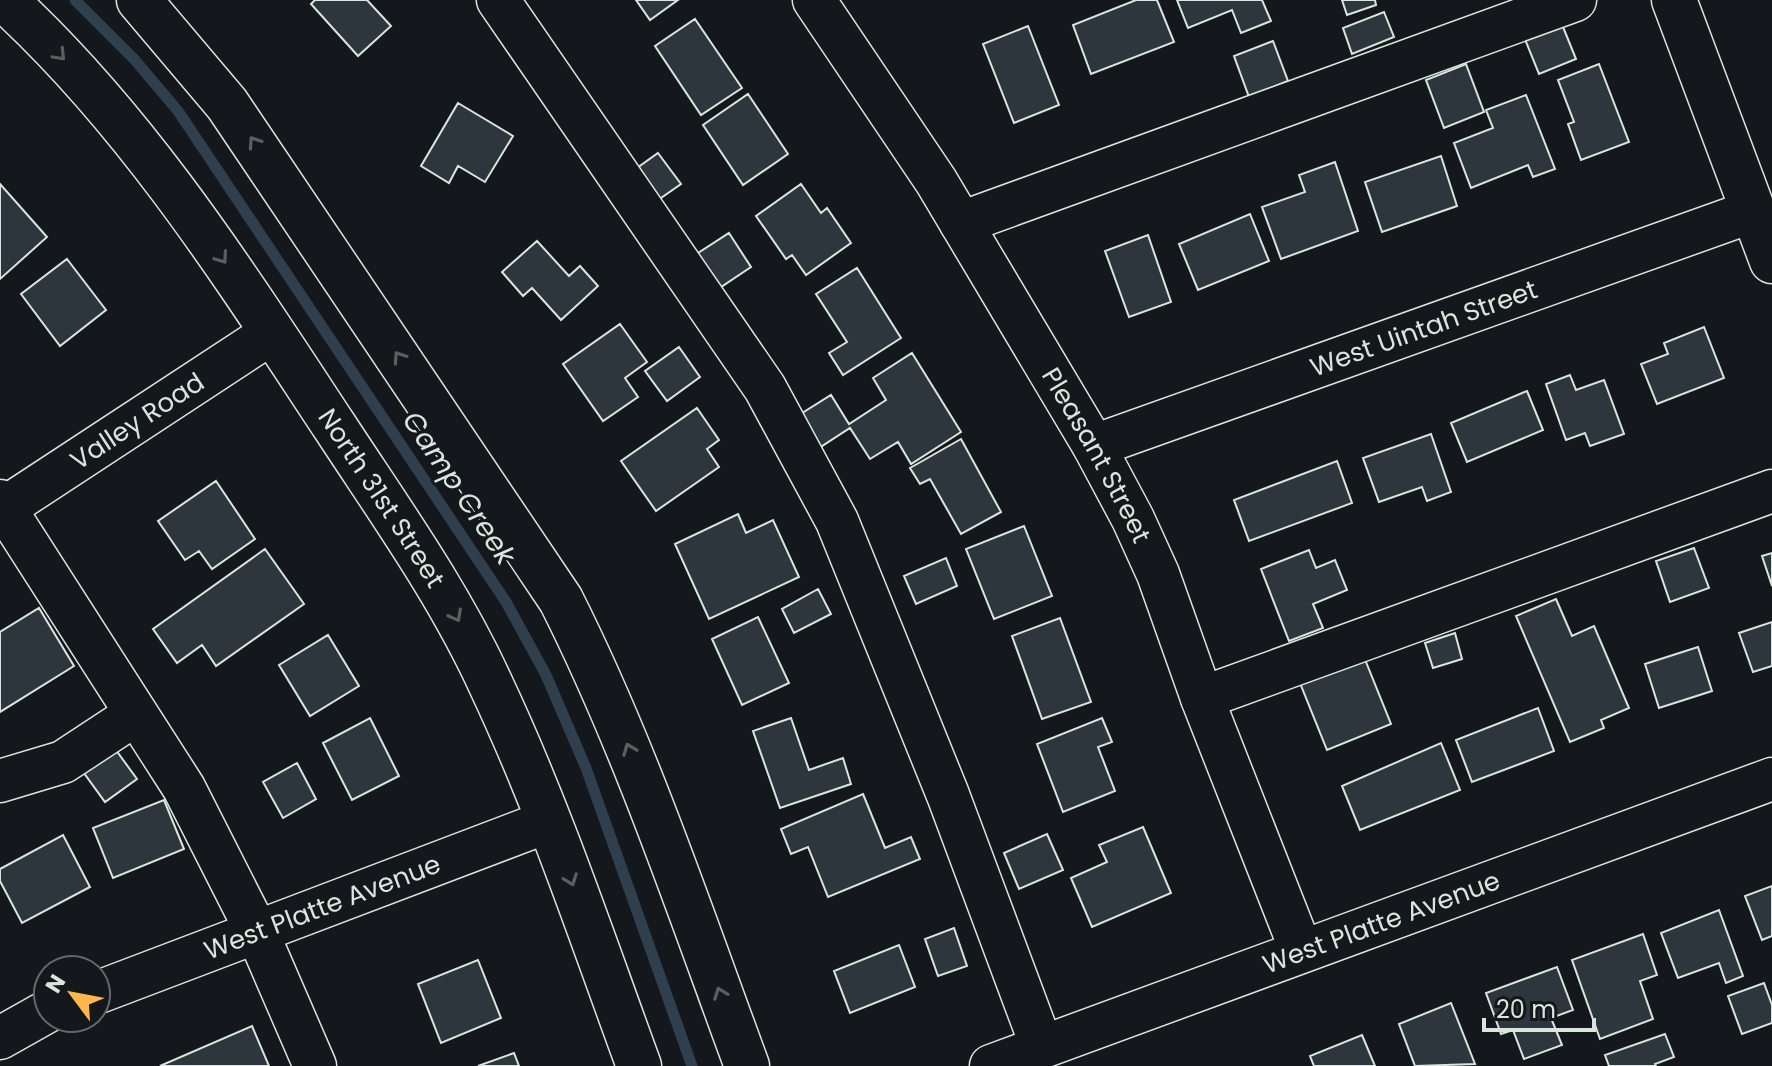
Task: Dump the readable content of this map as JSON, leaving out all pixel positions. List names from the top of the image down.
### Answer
{
  "streets": {
    "main road": ["North 31st Street"],
    "street": [
      "West Uintah Street",
      "Valley Road",
      "Pleasant Street",
      "West Platte Avenue"
    ]
  },
  "crossings": [
    ["West Uintah Street", "Pleasant Street"],
    ["Valley Road", "North 31st Street"],
    ["Pleasant Street", "West Platte Avenue"],
    ["North 31st Street", "West Platte Avenue"]
  ],
  "water": ["Camp Creek"],
  "scale_bar": "20 m",
  "north": "top left"
}
